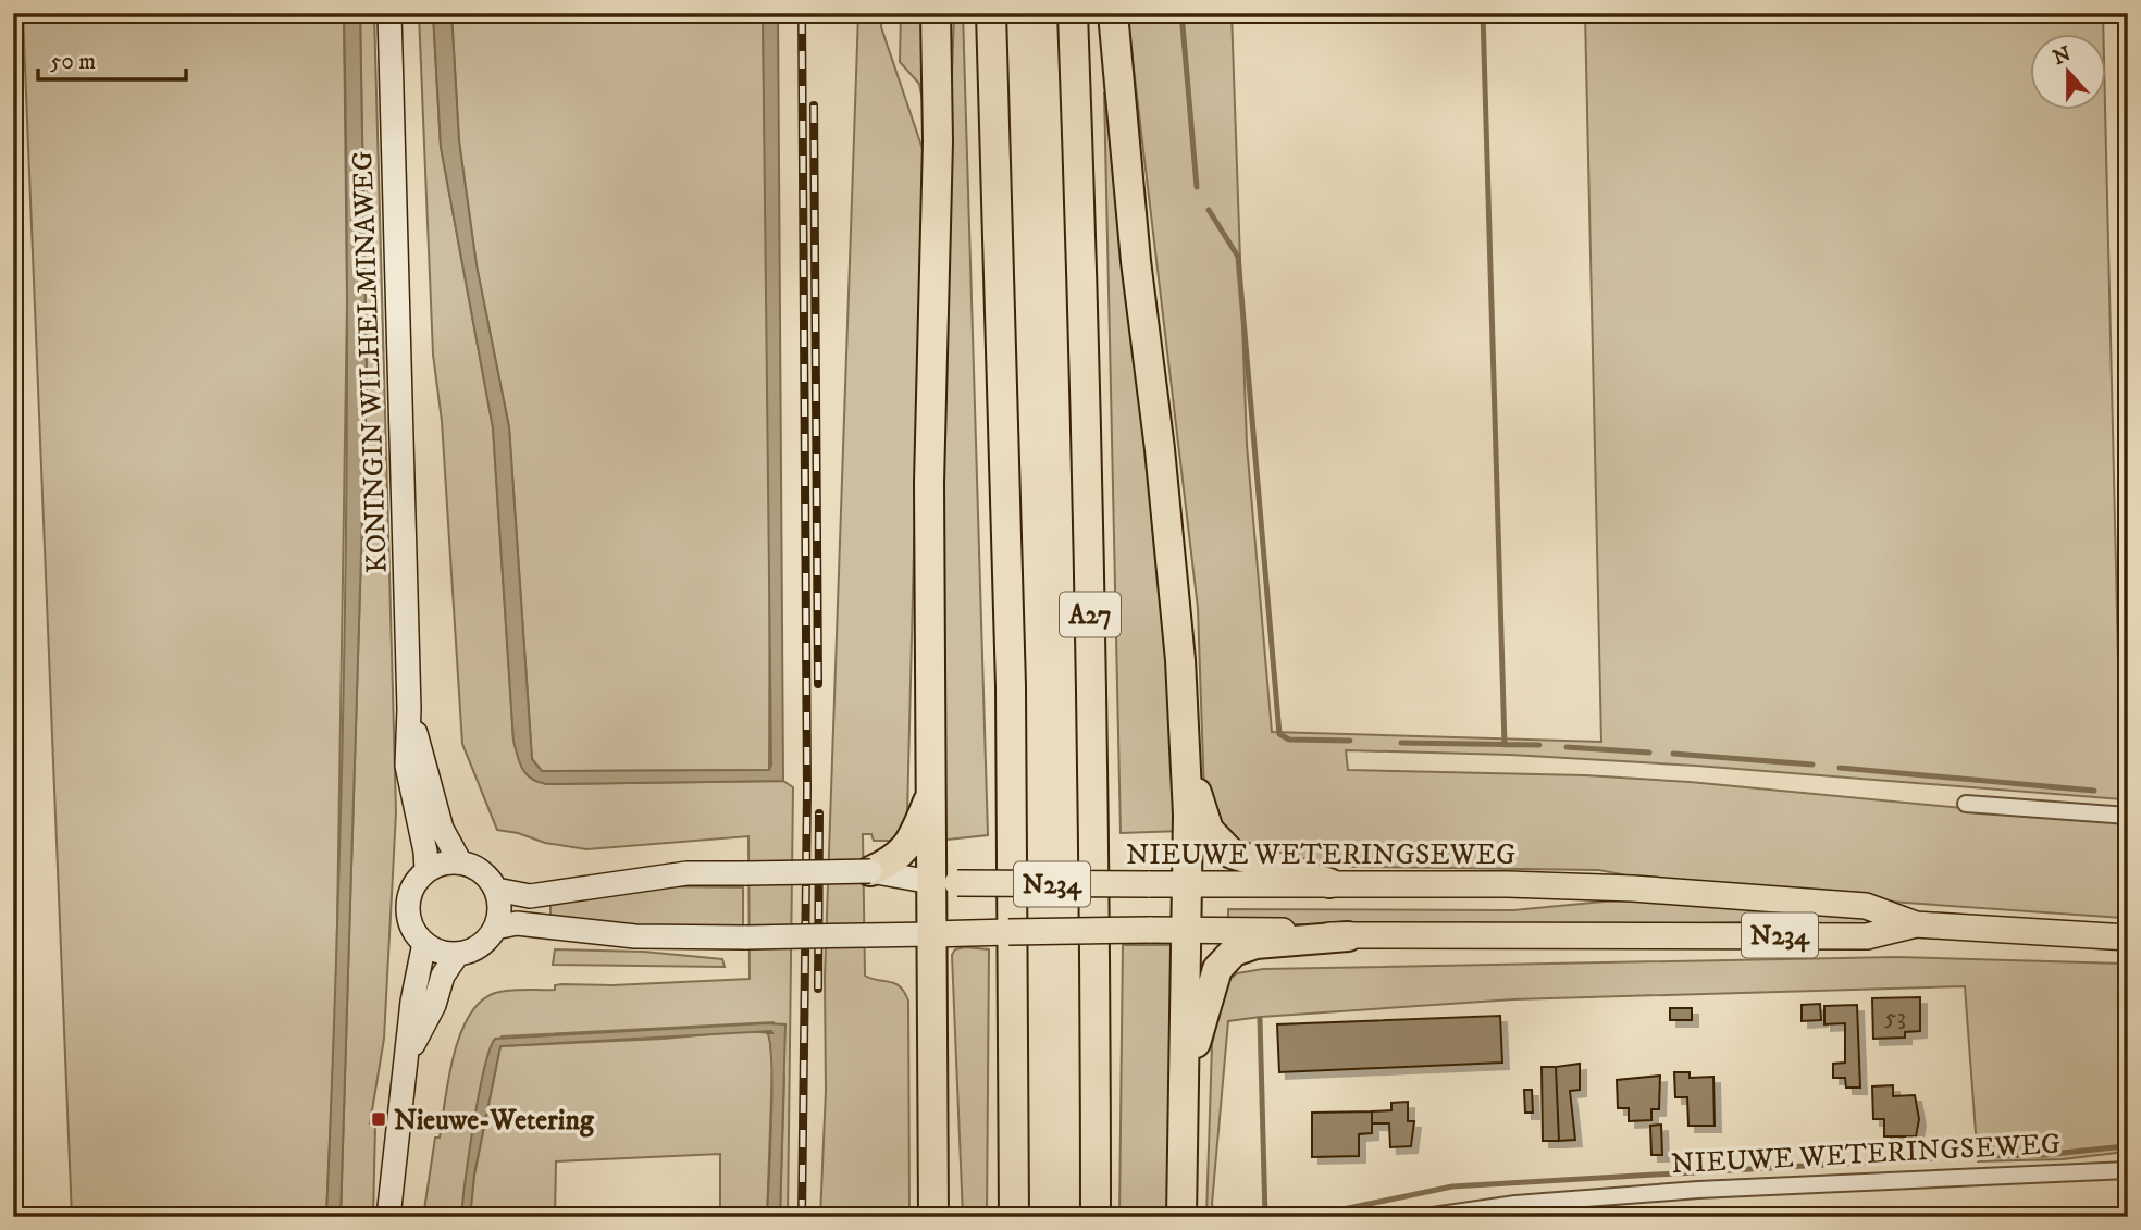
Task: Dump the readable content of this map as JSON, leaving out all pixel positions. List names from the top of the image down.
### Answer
{
  "streets": {
    "highway": ["A27"],
    "main road": ["KONINGIN WILHELMINAWEG", "NIEUWE WETERINGSEWEG", "N234"]
  },
  "crossings": [
    ["KONINGIN WILHELMINAWEG", "NIEUWE WETERINGSEWEG"]
  ],
  "places": {
    "transit": ["Nieuwe-Wetering"]
  },
  "house_numbers": ["53"],
  "scale_bar": "50 m",
  "north": "top"
}
